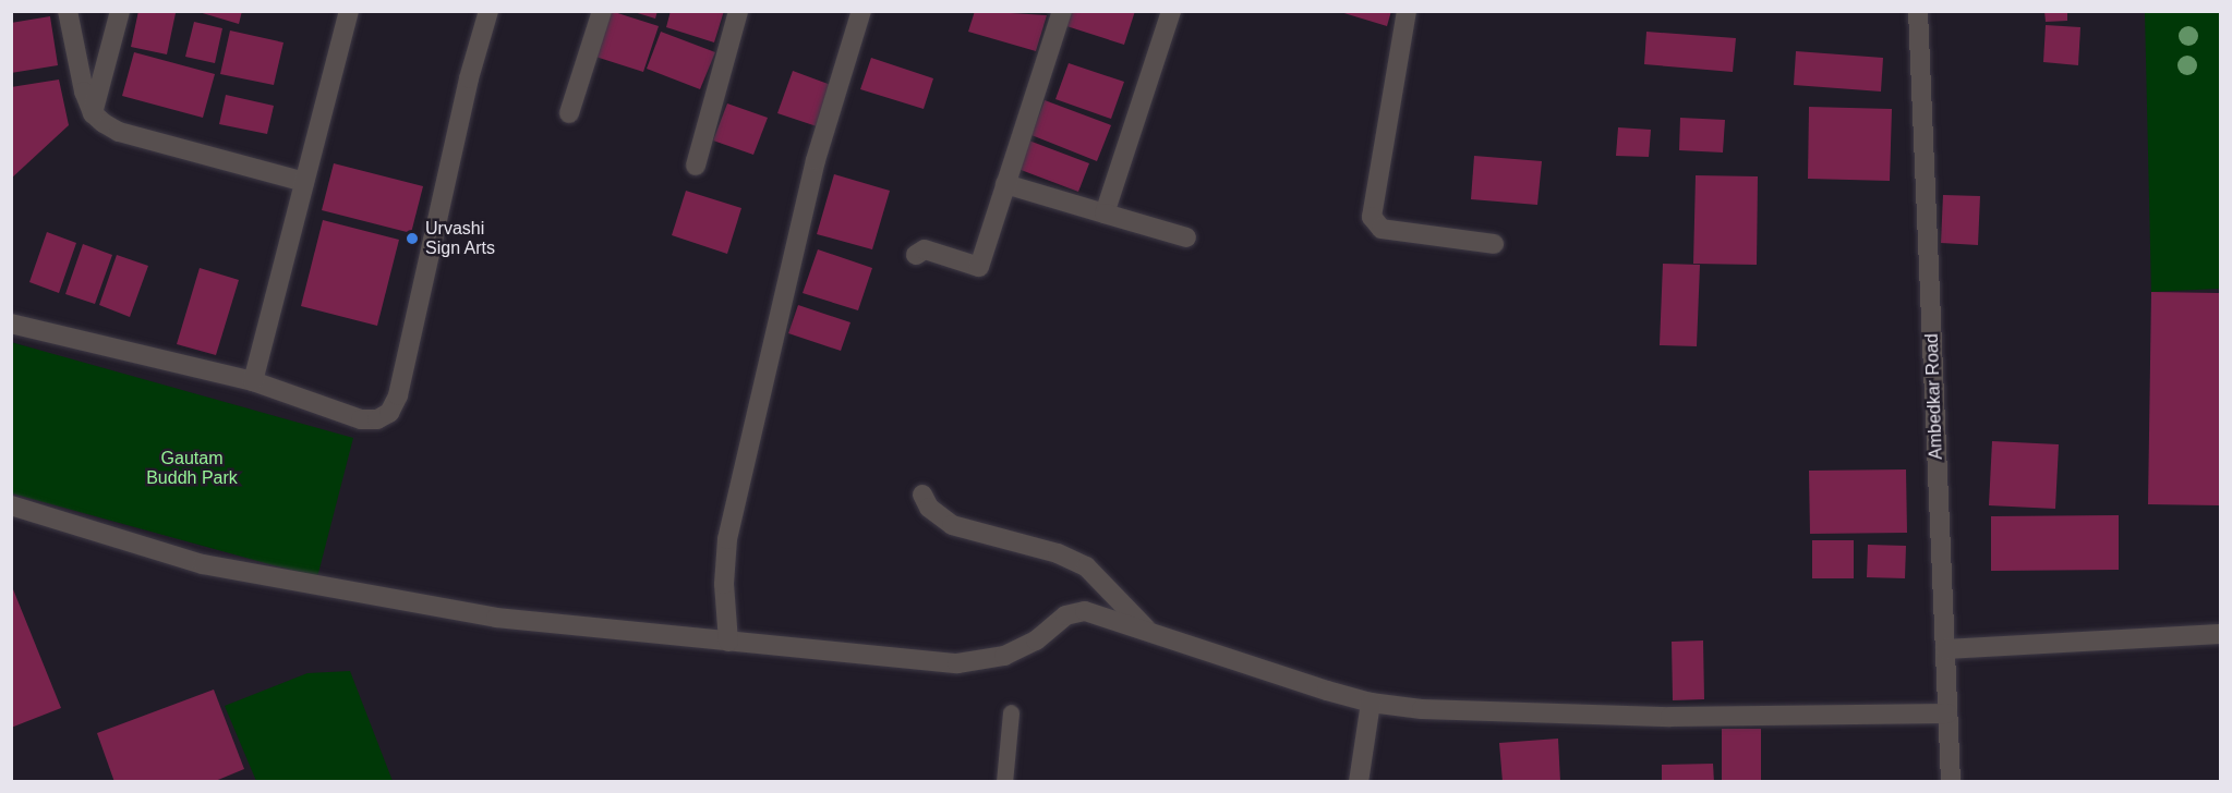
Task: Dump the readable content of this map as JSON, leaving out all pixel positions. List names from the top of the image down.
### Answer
{
  "streets": {
    "street": ["Ambedkar Road"]
  },
  "parks": ["Gautam Buddh Park"],
  "places": ["Urvashi Sign Arts"]
}
